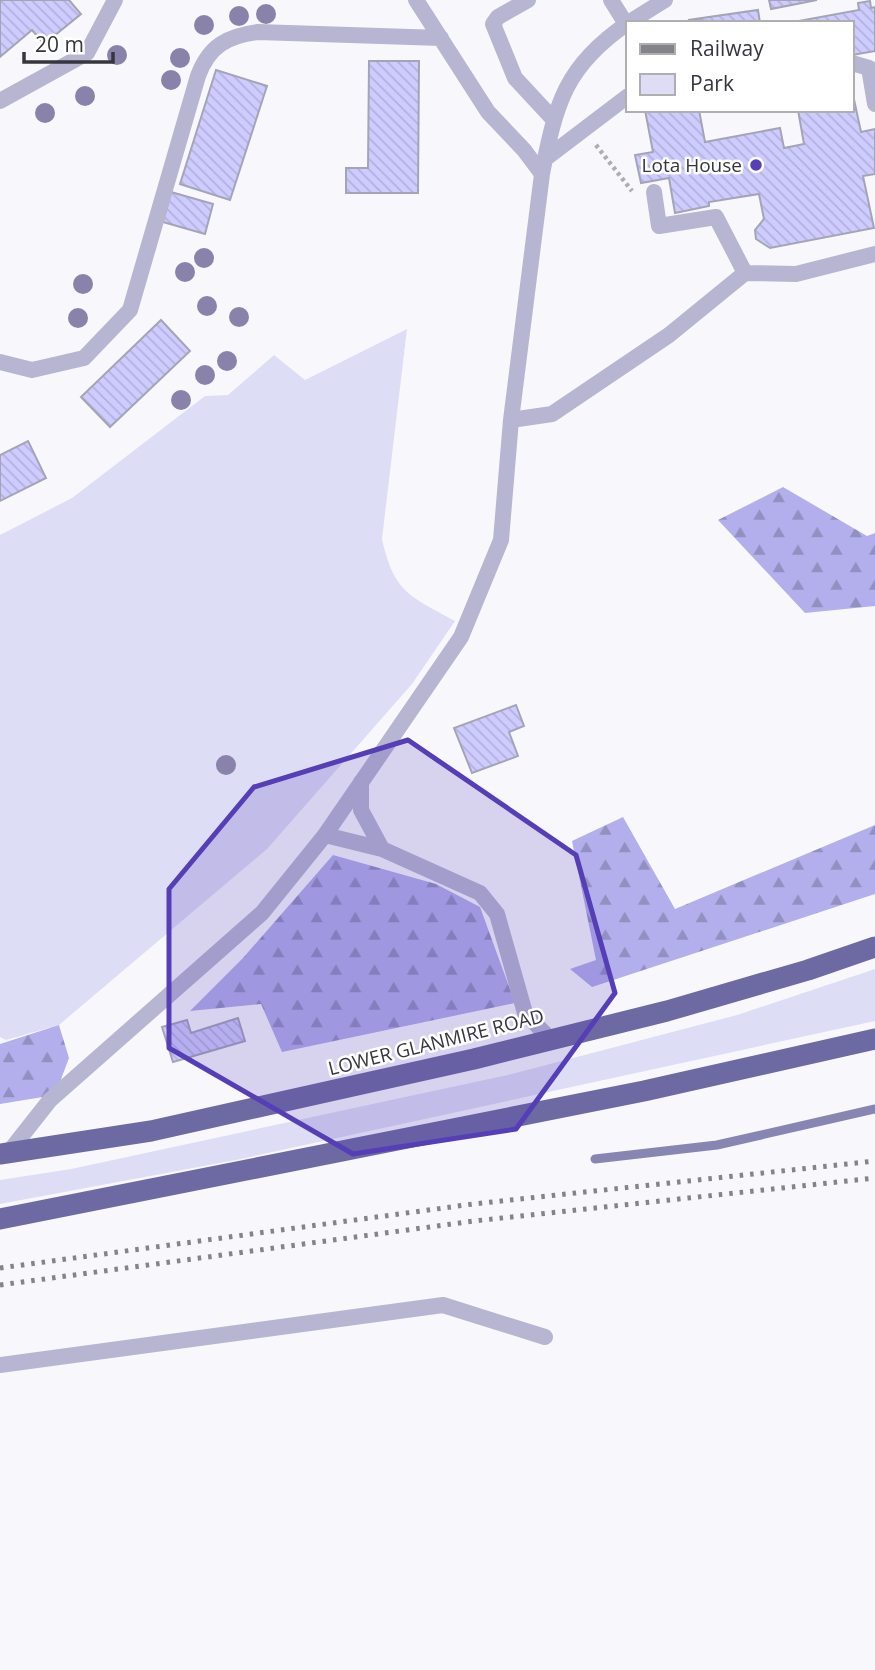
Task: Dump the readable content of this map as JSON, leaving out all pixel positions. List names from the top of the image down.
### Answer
{
  "streets": {
    "highway": ["LOWER GLANMIRE ROAD"]
  },
  "places": ["Lota House"],
  "legend": ["Railway", "Park"],
  "scale_bar": "20 m"
}
